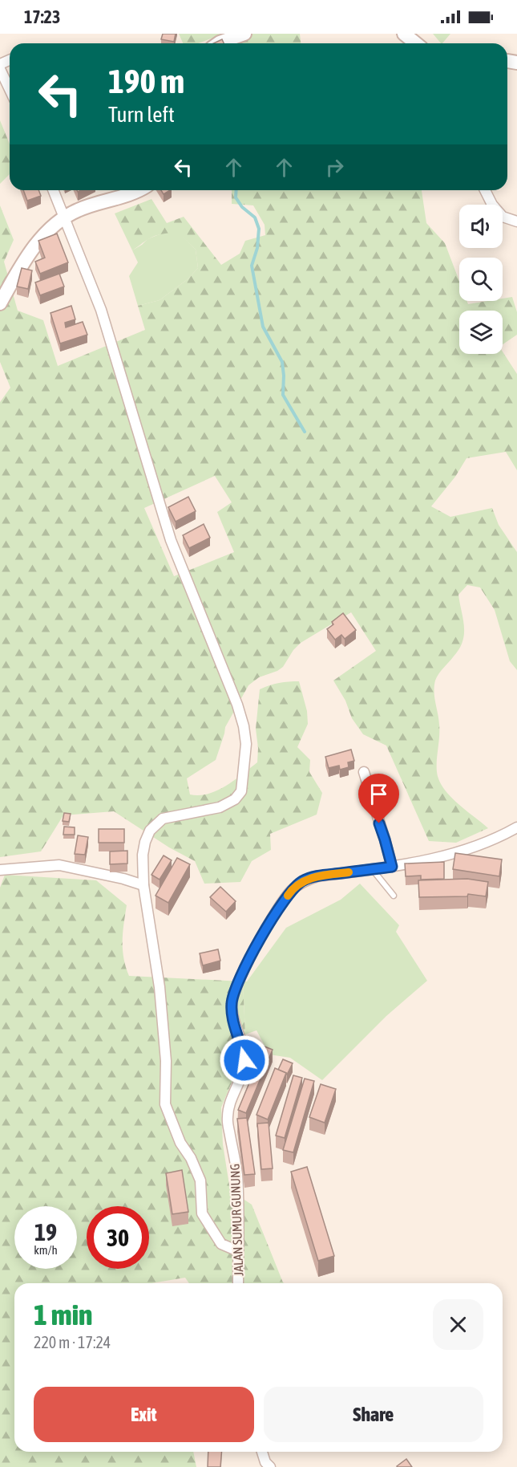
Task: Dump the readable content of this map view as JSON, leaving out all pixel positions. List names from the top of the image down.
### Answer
{
  "streets": {
    "street": ["JALAN SUMUR GUNUNG"]
  },
  "page": {
    "status": "17:23",
    "turn": ["190 m", "Turn left"],
    "speed": "19 km/h",
    "limit": "30",
    "heading": ["1 min", "220 m · 17:24"],
    "buttons": ["Exit", "Share"]
  }
}
